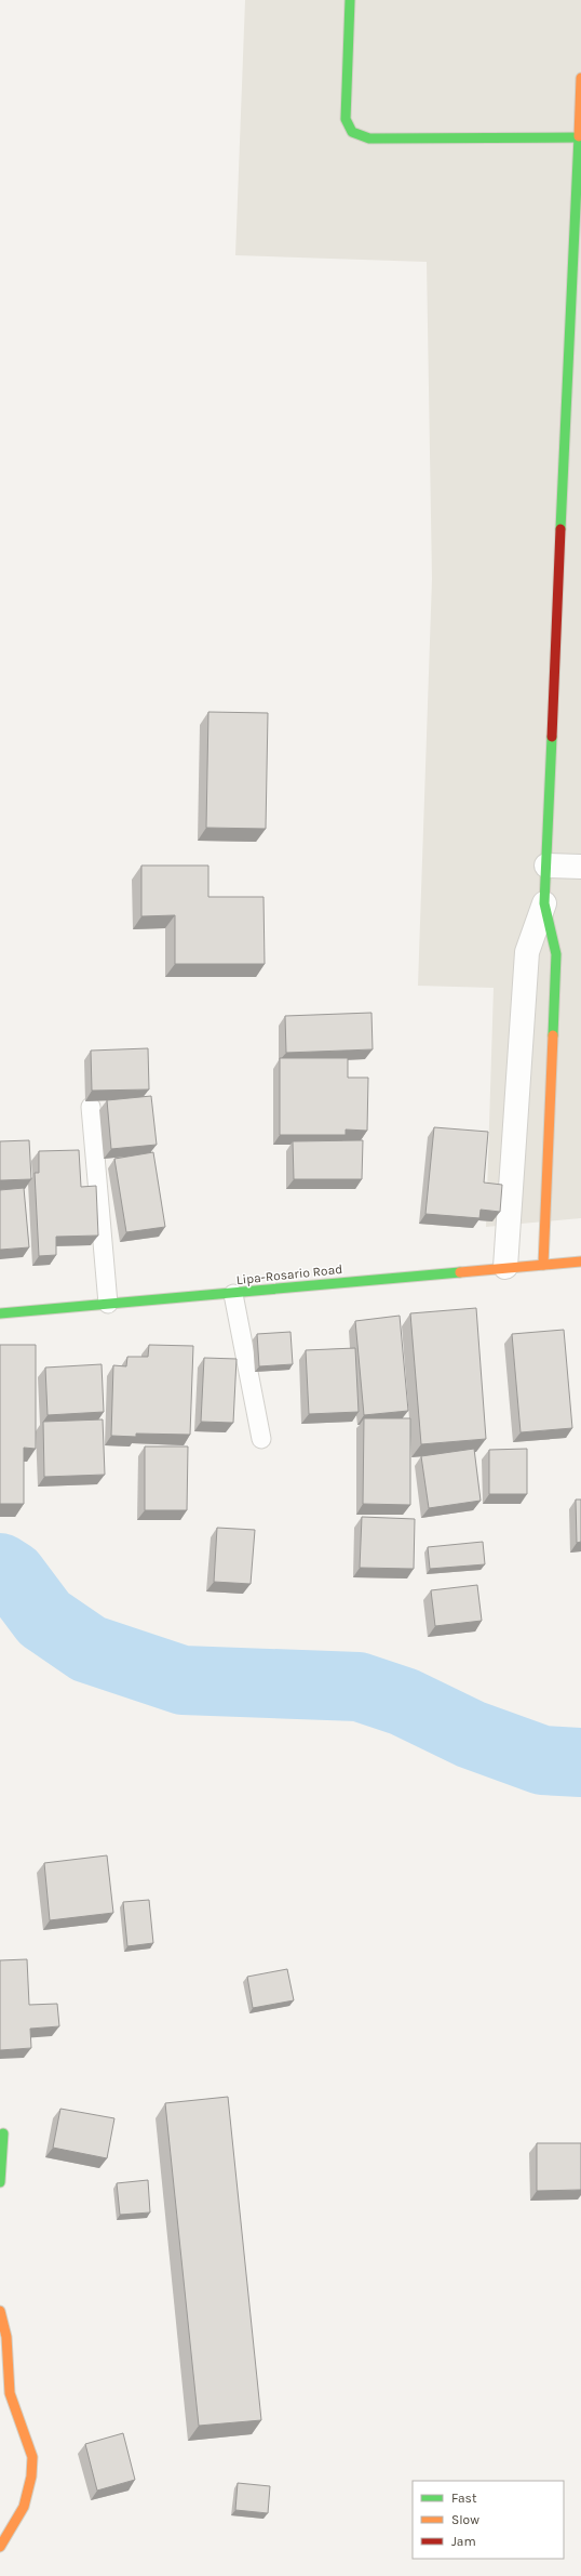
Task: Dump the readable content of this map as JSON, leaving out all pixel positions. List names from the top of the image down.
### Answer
{
  "streets": {
    "street": ["Lipa-Rosario Road"]
  },
  "legend": ["Fast", "Slow", "Jam"]
}
